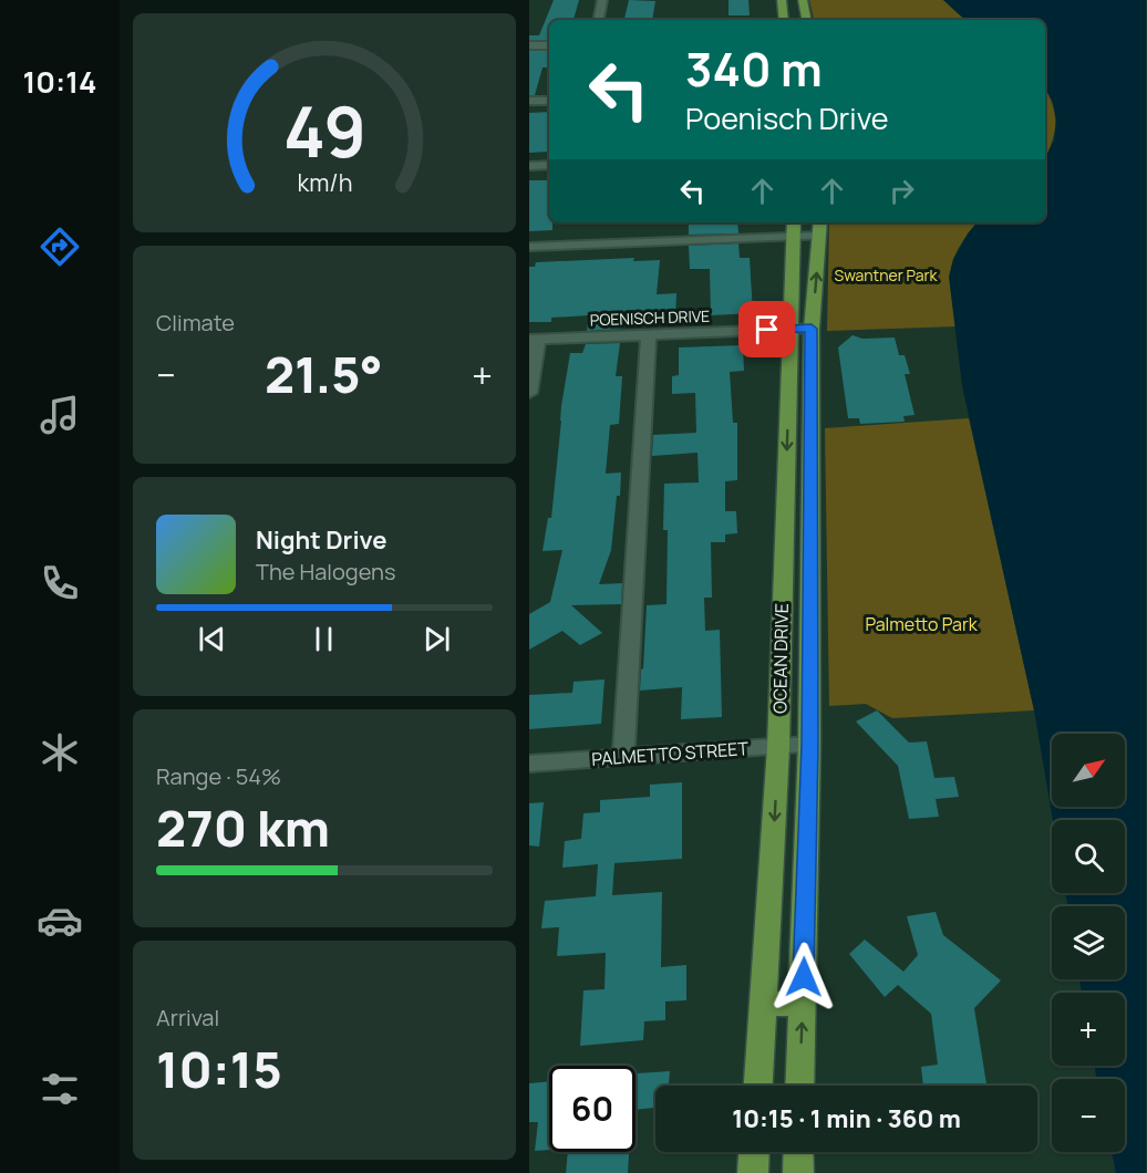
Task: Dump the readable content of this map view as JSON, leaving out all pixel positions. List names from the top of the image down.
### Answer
{
  "streets": {
    "main road": ["OCEAN DRIVE"],
    "street": ["POENISCH DRIVE", "PALMETTO STREET"]
  },
  "crossings": [
    ["POENISCH DRIVE", "OCEAN DRIVE"],
    ["OCEAN DRIVE", "PALMETTO STREET"]
  ],
  "parks": ["Swantner Park", "Palmetto Park"],
  "north": "top right",
  "page": {
    "tabs": "10:14",
    "turn": ["340 m", "Poenisch Drive"],
    "tile": [
      "Climate",
      ["Range · 54%", "270 km"],
      ["Arrival", "10:15"]
    ],
    "heat": ["−", "21.5°", "+"],
    "song": ["Night Drive", "The Halogens"],
    "map_buttons": ["+", "−"],
    "limit": "60",
    "trip": "10:15 · 1 min · 360 m",
    "gauge": ["49", "km/h"]
  }
}
